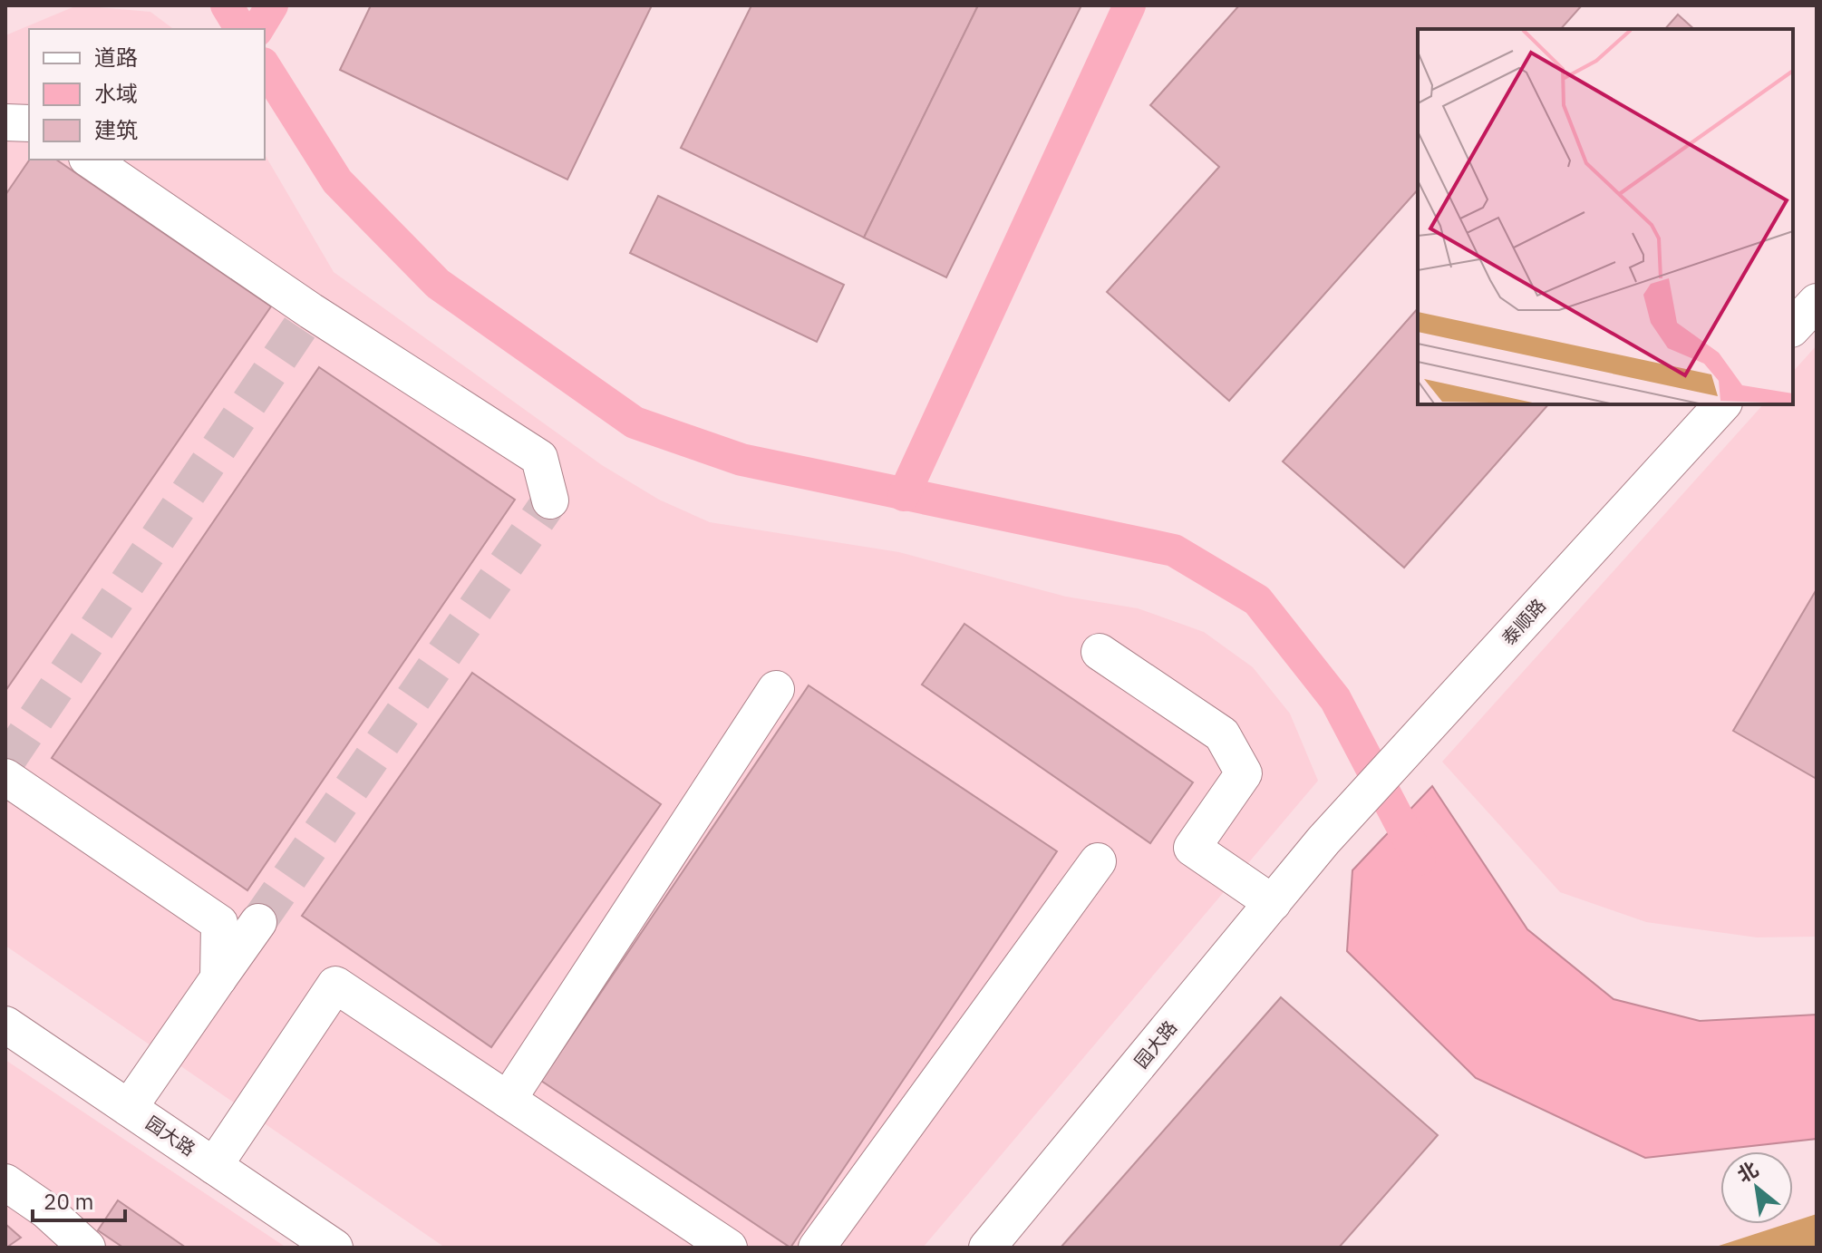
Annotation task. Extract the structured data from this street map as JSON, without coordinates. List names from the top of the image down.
{
  "streets": {
    "street": ["泰顺路", "园大路"]
  },
  "crossings": [
    ["泰顺路", "园大路"]
  ],
  "legend": ["道路", "水域", "建筑"],
  "scale_bar": "20 m",
  "north": "top left"
}
